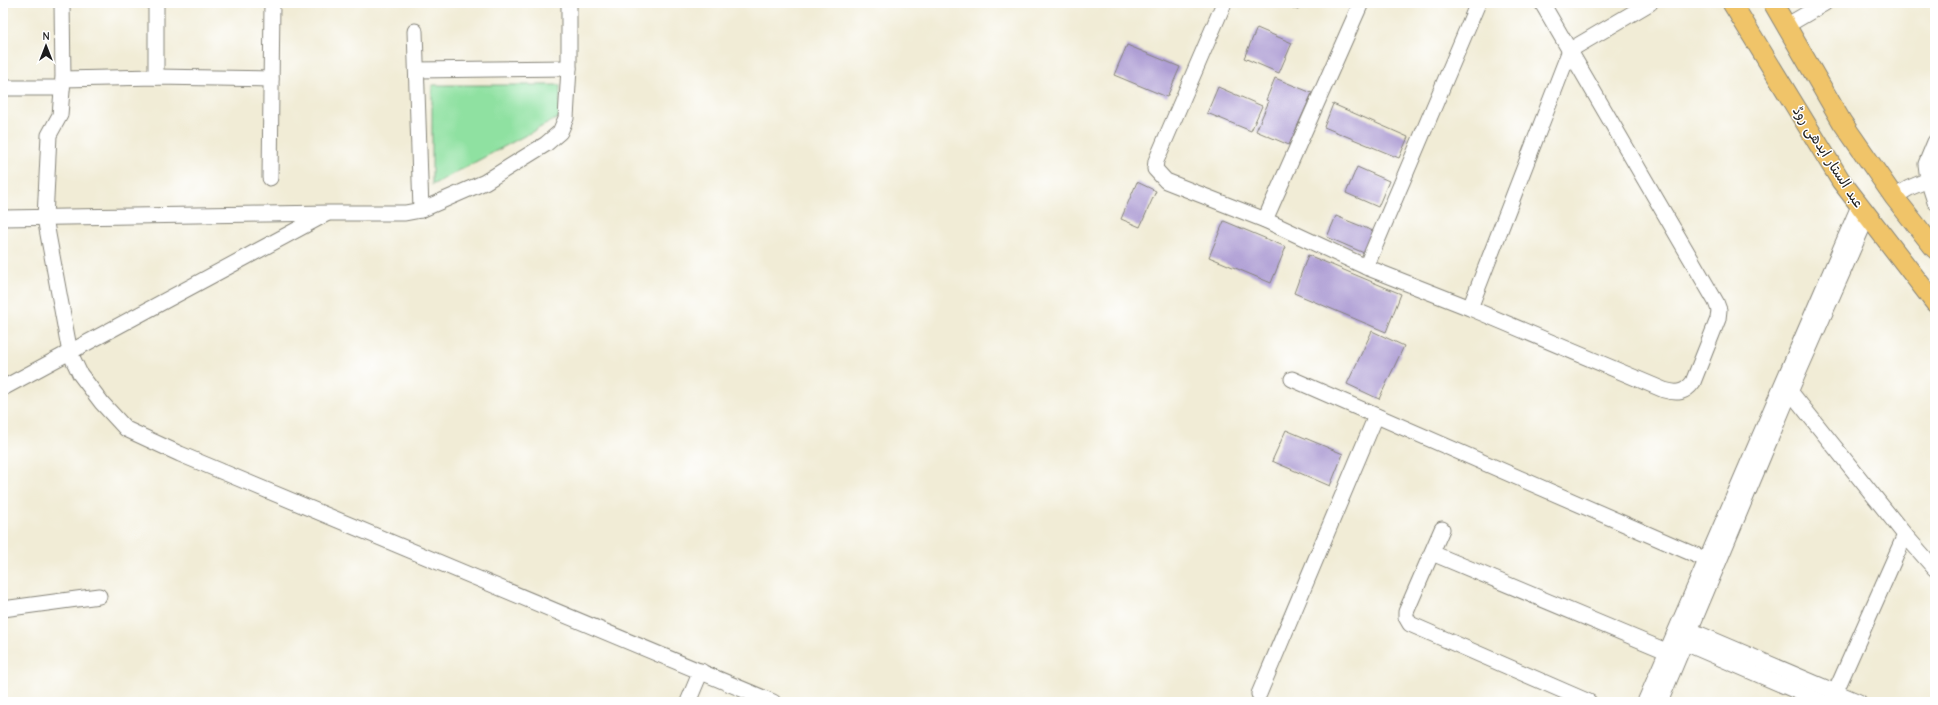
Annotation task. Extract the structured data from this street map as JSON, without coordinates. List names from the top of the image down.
{
  "streets": {
    "main road": ["عبد الستار ایدھی روڈ"]
  },
  "north": "top"
}
